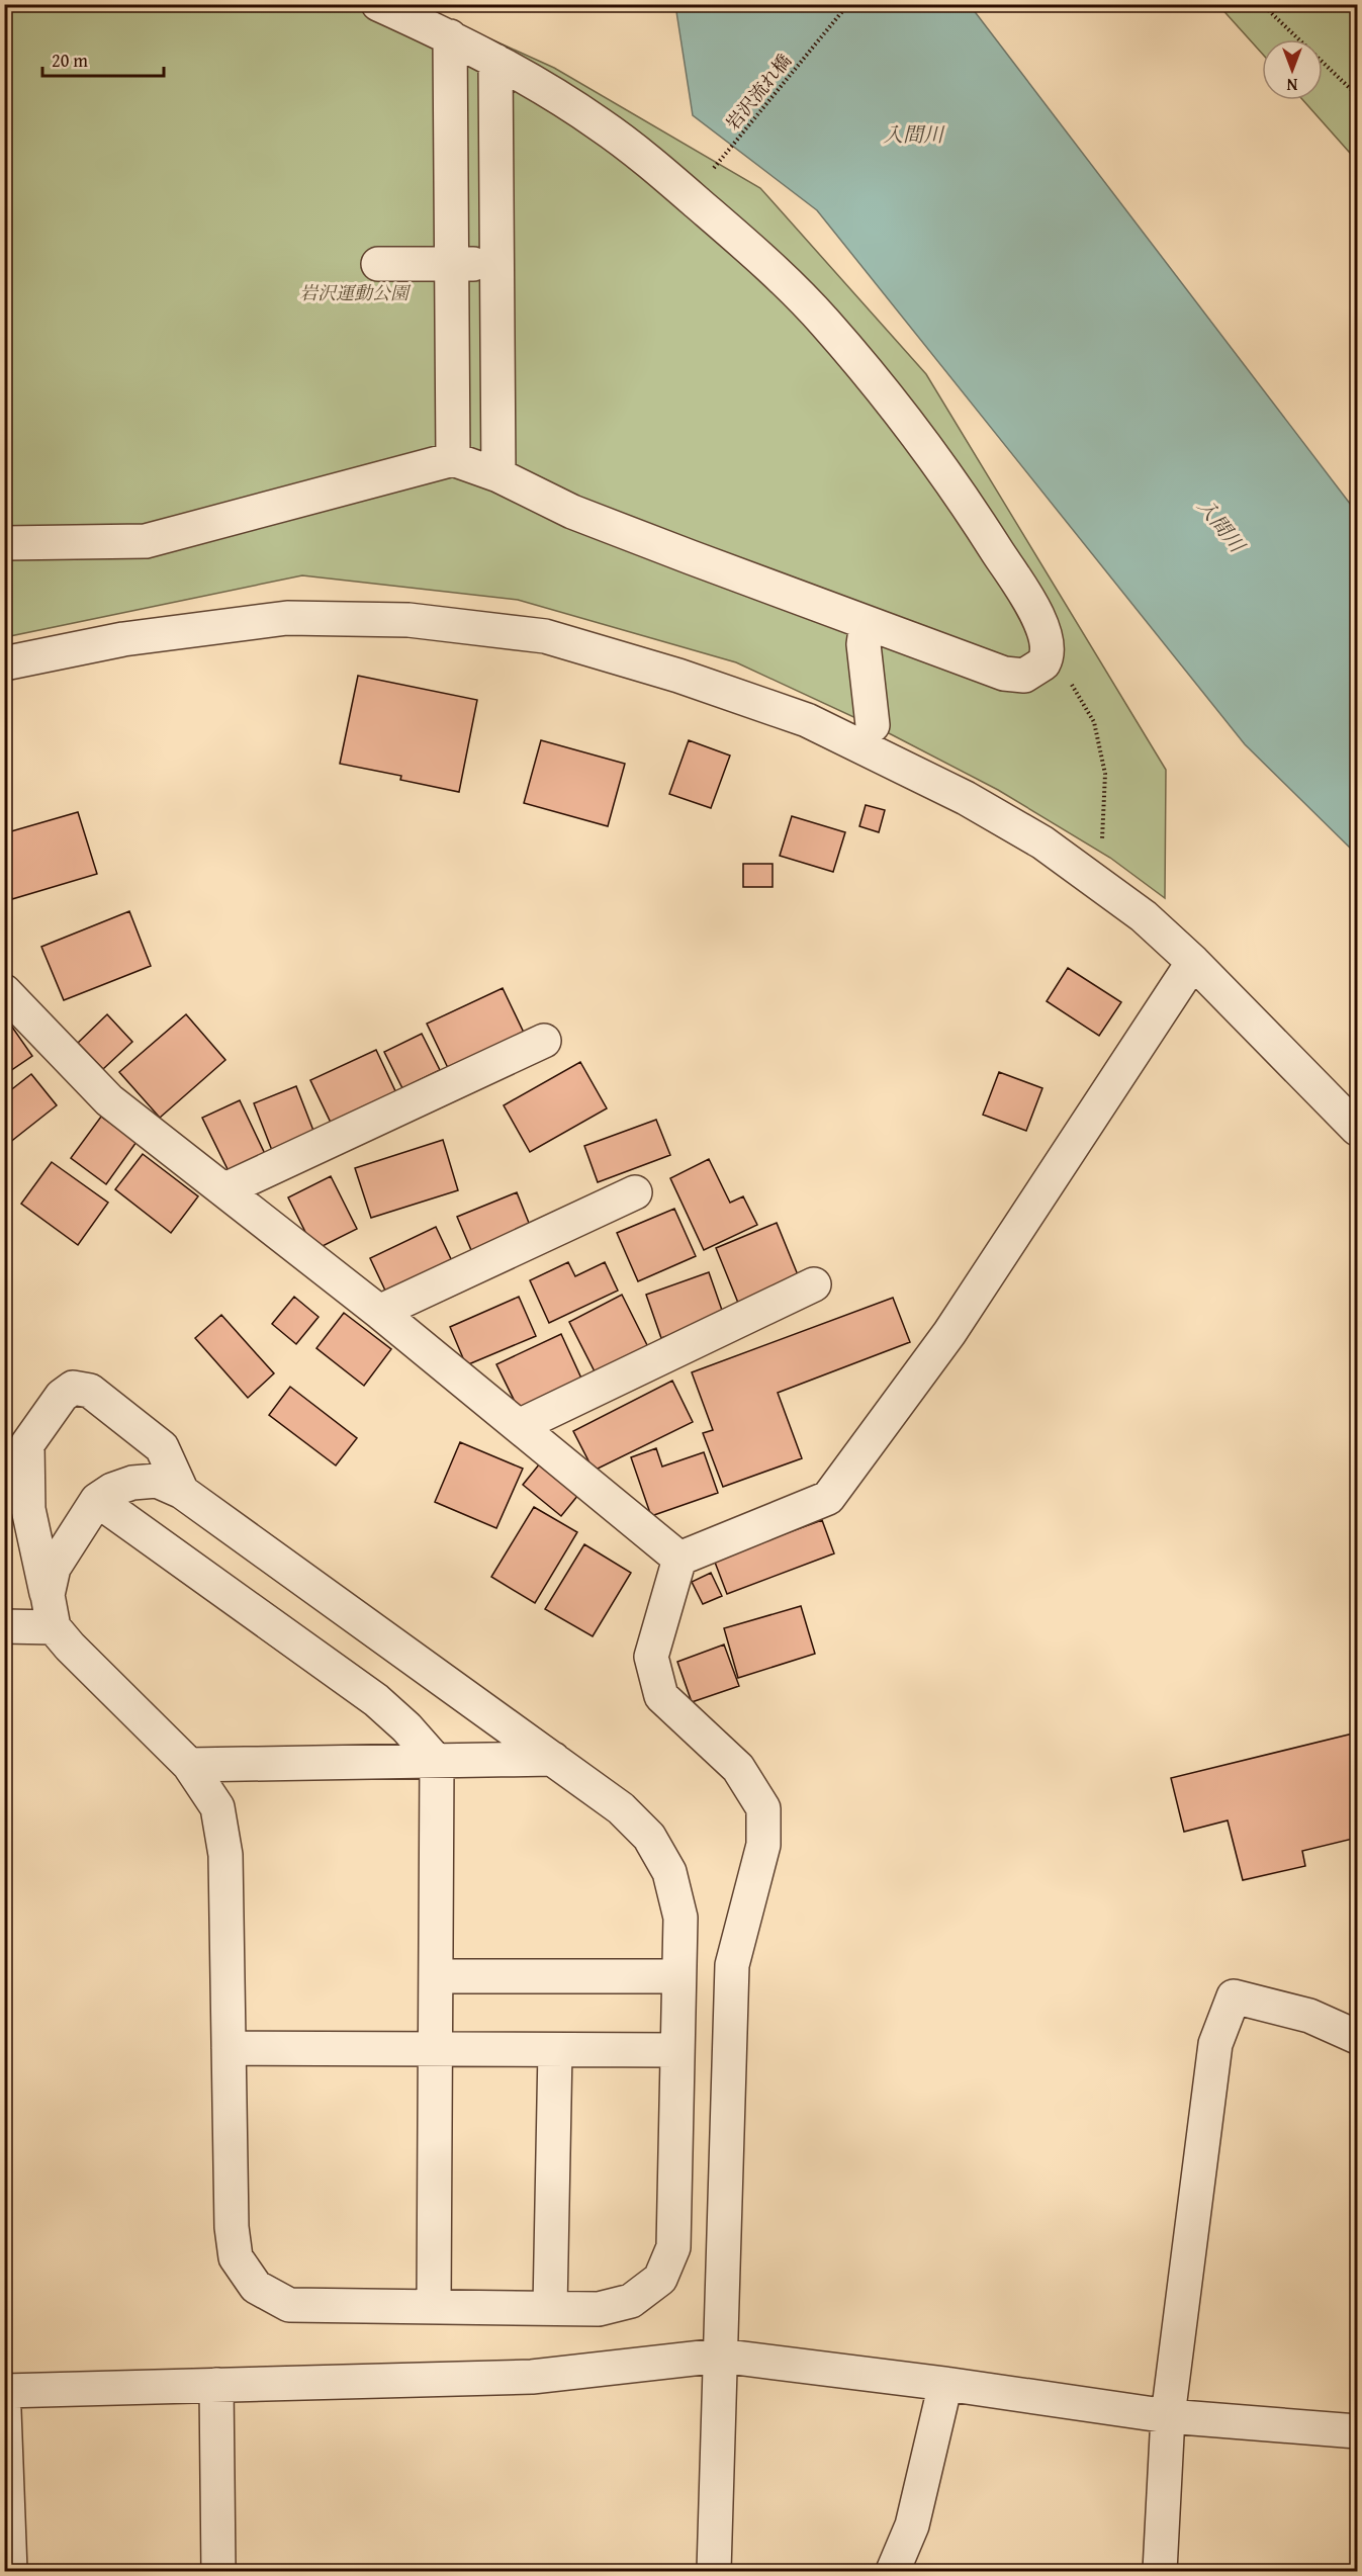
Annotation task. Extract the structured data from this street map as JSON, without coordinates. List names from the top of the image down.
{
  "streets": {
    "path": ["岩沢流れ橋"]
  },
  "water": ["入間川"],
  "parks": ["岩沢運動公園"],
  "scale_bar": "20 m",
  "north": "bottom"
}
